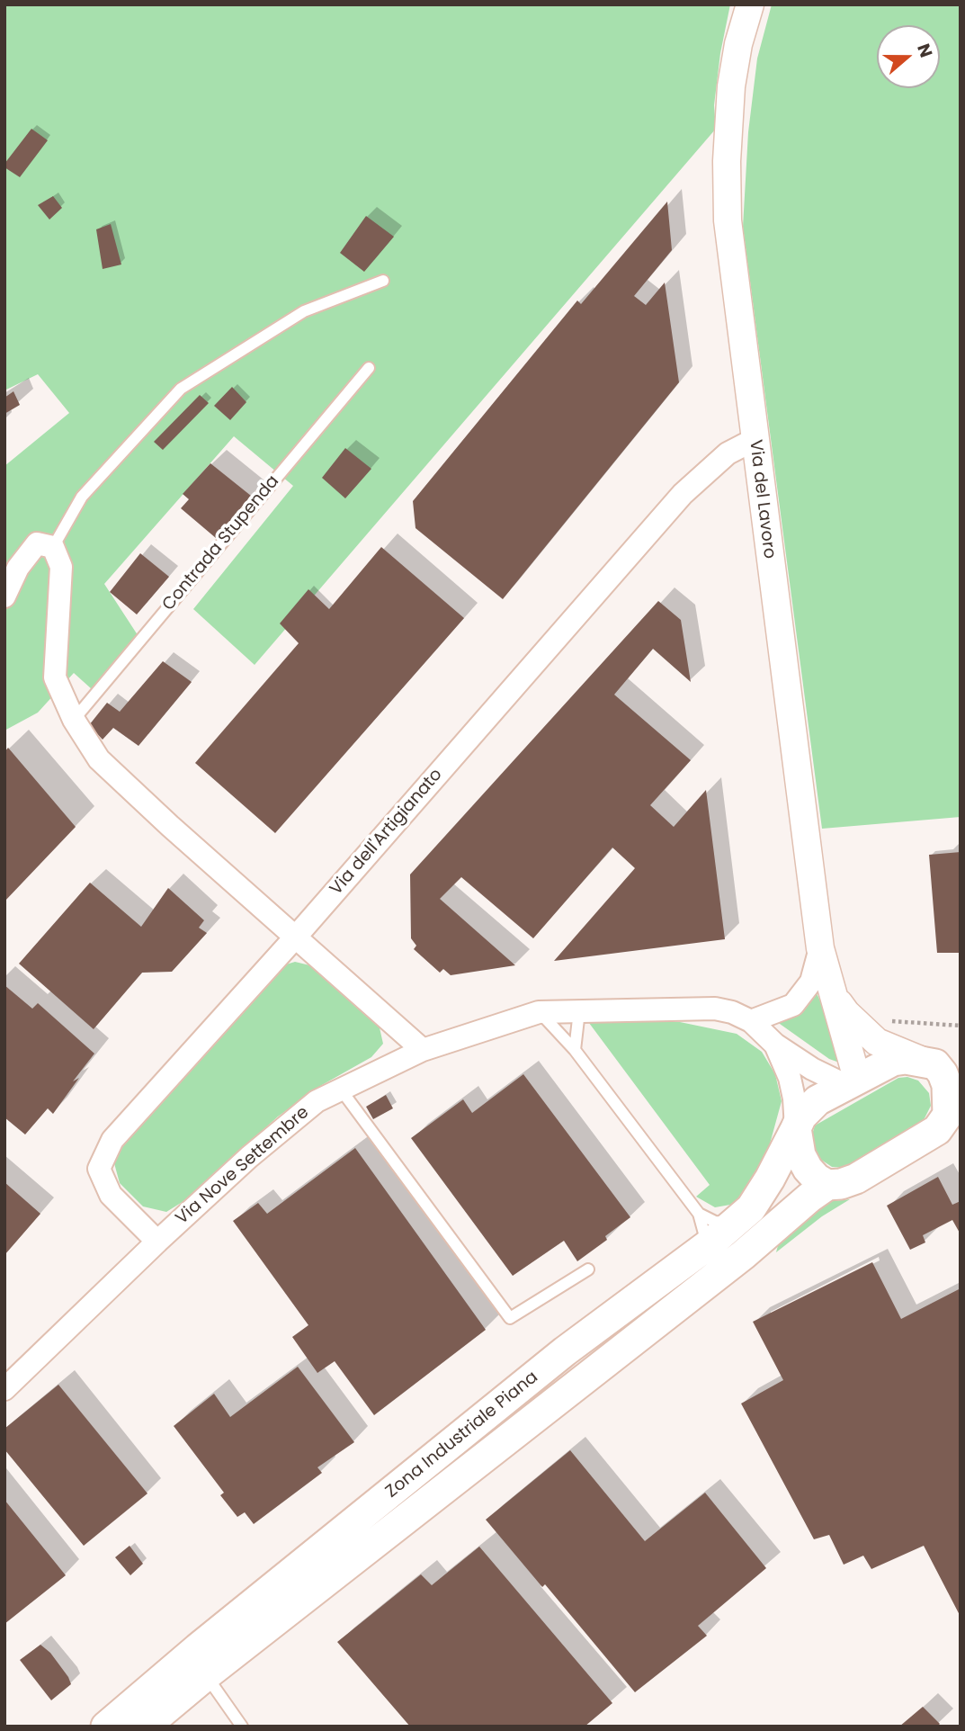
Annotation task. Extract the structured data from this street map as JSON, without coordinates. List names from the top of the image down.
{
  "streets": {
    "main road": ["Zona Industriale Piana"],
    "street": ["Via del Lavoro", "Via dell'Artigianato", "Via Nove Settembre"],
    "lane": ["Contrada Stupenda"]
  },
  "crossings": [
    ["Via del Lavoro", "Via dell'Artigianato"],
    ["Via del Lavoro", "Via Nove Settembre"],
    ["Via del Lavoro", "Zona Industriale Piana"],
    ["Via dell'Artigianato", "Via Nove Settembre"],
    ["Via Nove Settembre", "Zona Industriale Piana"]
  ],
  "north": "right"
}
